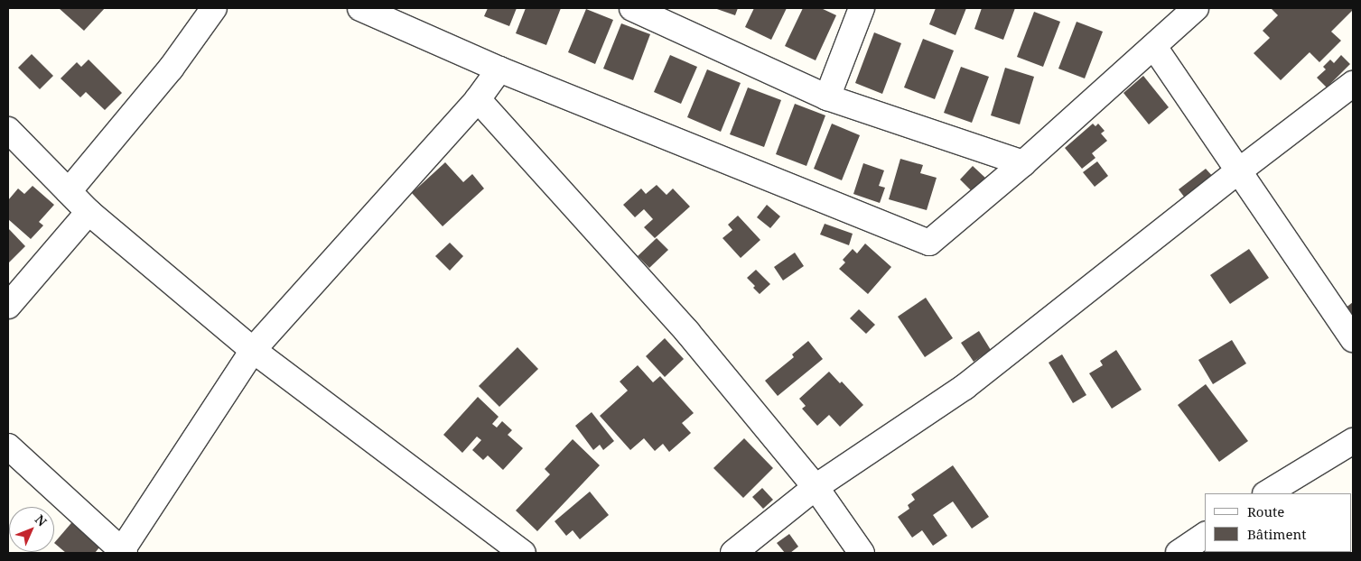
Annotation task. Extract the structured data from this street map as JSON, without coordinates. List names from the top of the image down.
{
  "legend": ["Route", "Bâtiment"],
  "north": "top right"
}
